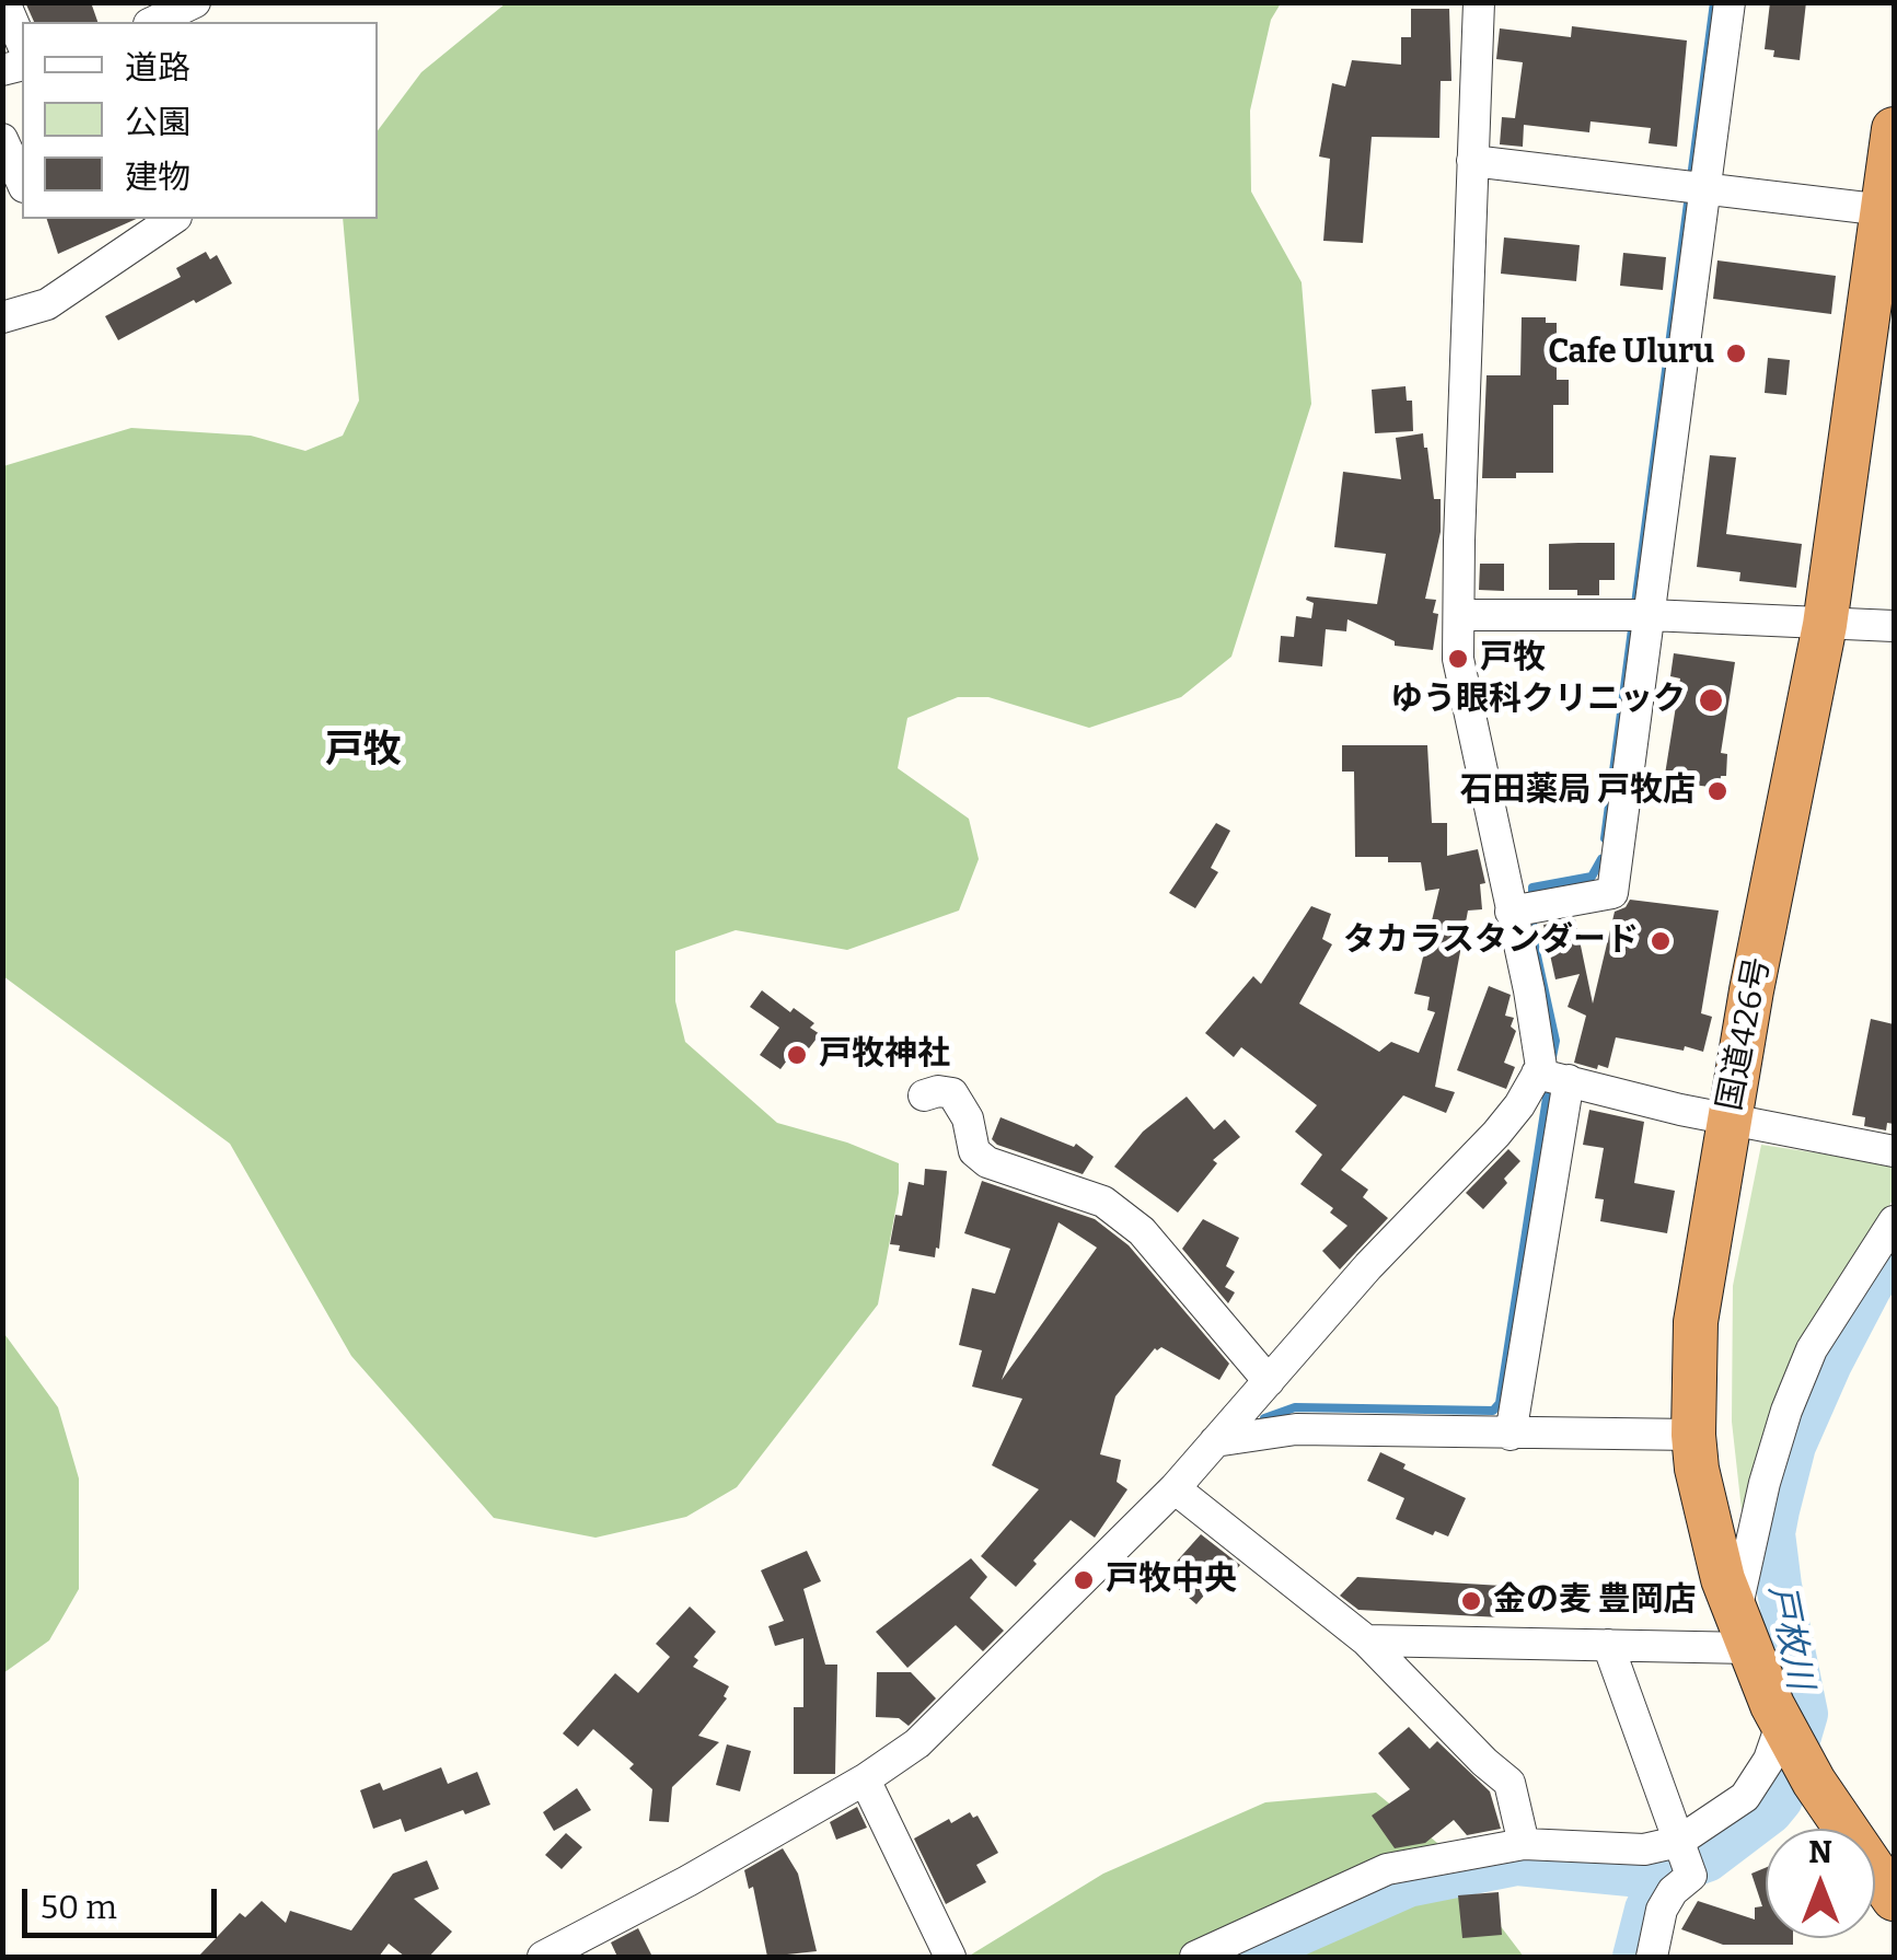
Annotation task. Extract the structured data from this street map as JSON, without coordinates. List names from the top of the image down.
{
  "streets": {
    "highway": ["国道426号"]
  },
  "districts": ["戸牧"],
  "water": ["戸枚川"],
  "places": [
    "Cafe Uluru",
    "戸牧",
    "ゆう眼科クリニック",
    "石田薬局 戸牧店",
    "タカラスタンダード",
    "戸牧神社",
    "戸牧中央",
    "金の麦 豊岡店"
  ],
  "legend": ["道路", "公園", "建物"],
  "scale_bar": "50 m",
  "north": "top"
}
